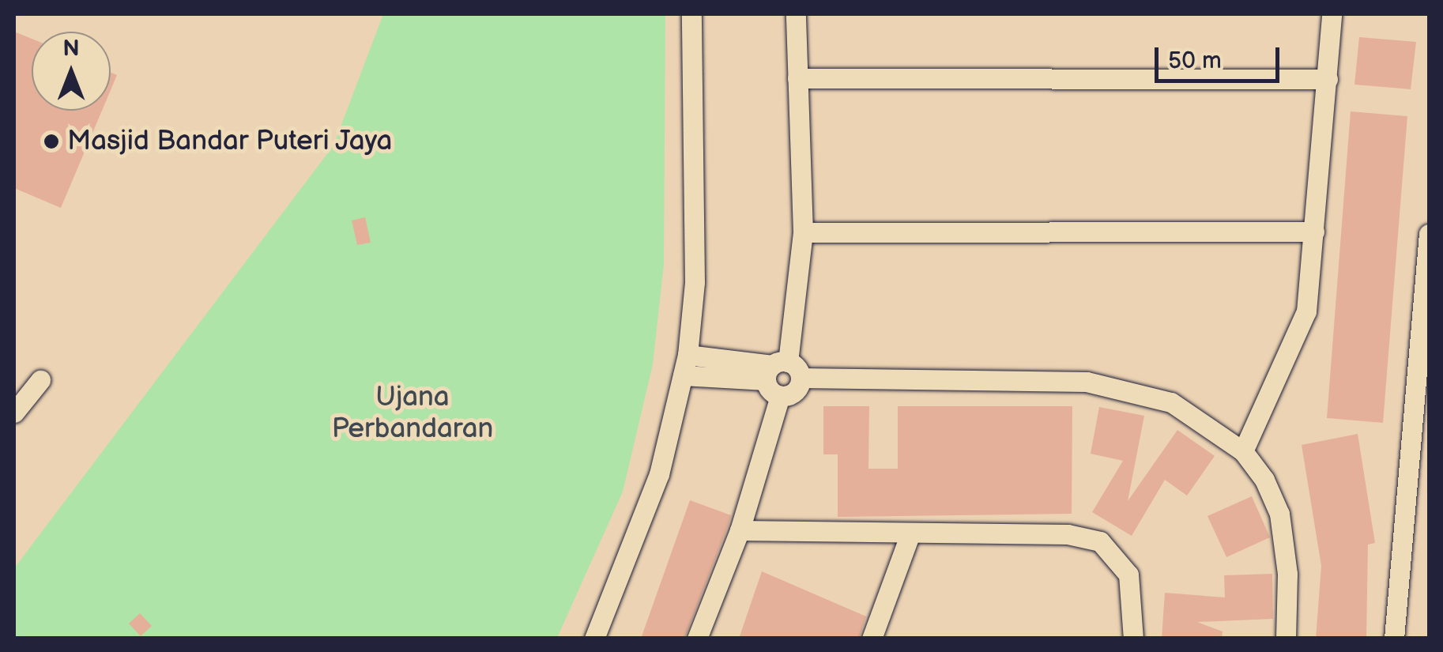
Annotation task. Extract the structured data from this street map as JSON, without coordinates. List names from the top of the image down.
{
  "parks": ["Ujana Perbandaran"],
  "places": ["Masjid Bandar Puteri Jaya"],
  "scale_bar": "50 m",
  "north": "top"
}
